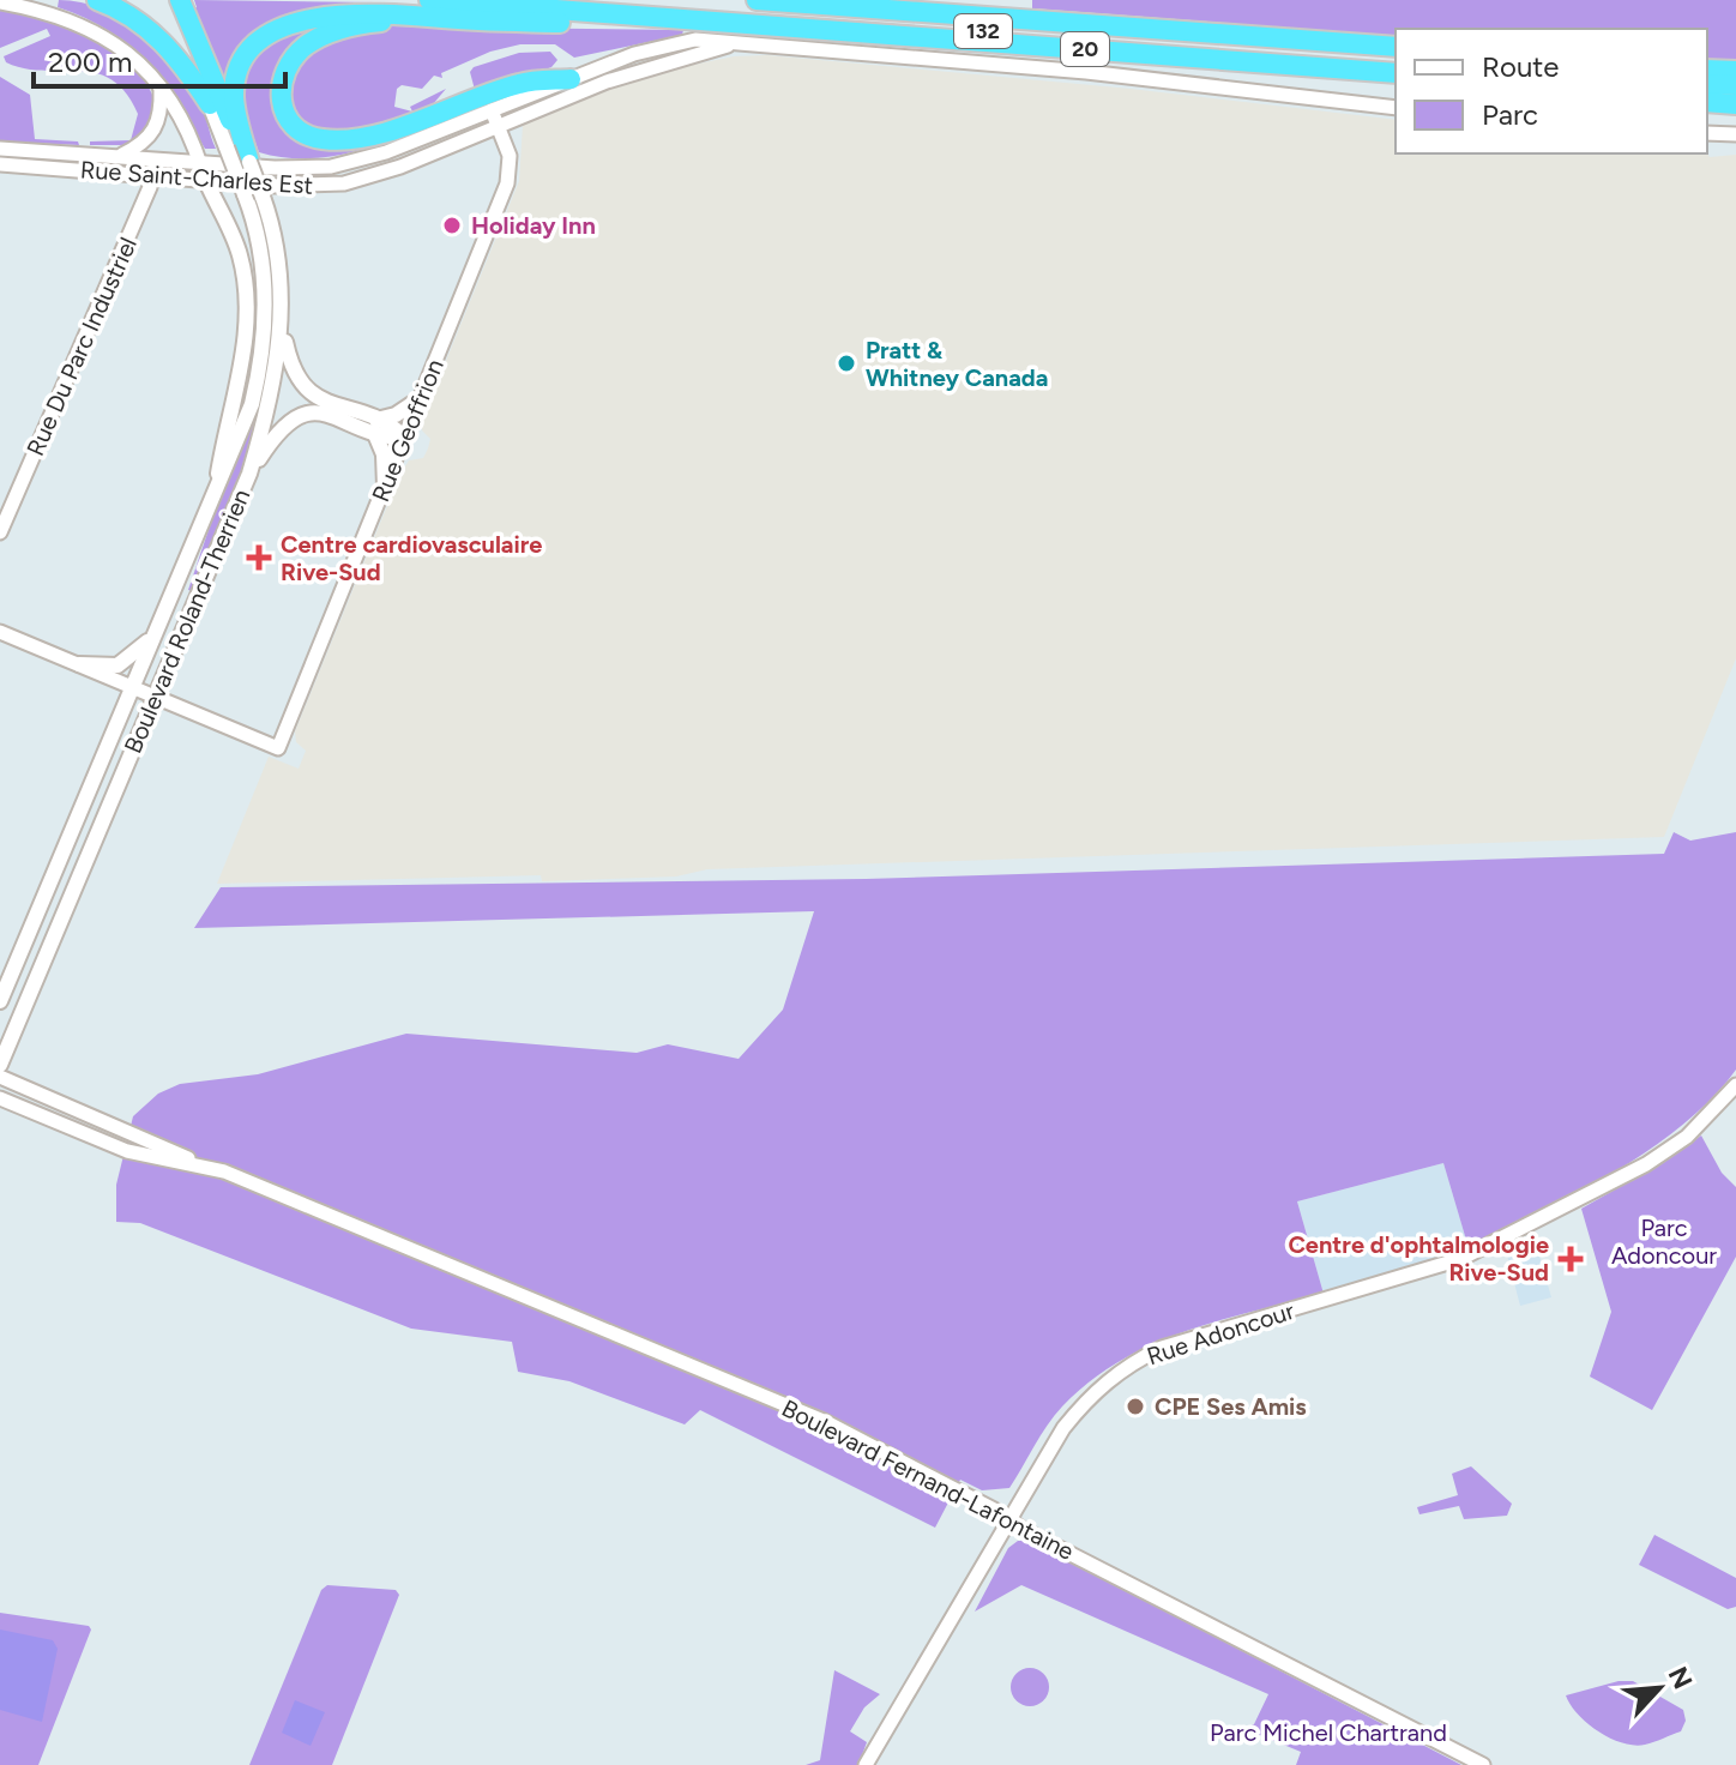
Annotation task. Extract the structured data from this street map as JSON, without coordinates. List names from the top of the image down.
{
  "streets": {
    "highway": ["132", "20"],
    "main road": ["Boulevard Roland-Therrien"],
    "street": [
      "Rue Saint-Charles Est",
      "Rue Du Parc Industriel",
      "Rue Geoffrion",
      "Rue Adoncour",
      "Boulevard Fernand-Lafontaine"
    ]
  },
  "crossings": [
    ["Rue Saint-Charles Est", "Rue Du Parc Industriel"],
    ["Rue Saint-Charles Est", "Rue Geoffrion"],
    ["Rue Geoffrion", "Boulevard Roland-Therrien"],
    ["Rue Adoncour", "Boulevard Fernand-Lafontaine"]
  ],
  "parks": ["Parc Adoncour", "Parc Michel Chartrand"],
  "places": {
    "other": ["Holiday Inn", "Pratt & Whitney Canada", "CPE Ses Amis"],
    "health": ["Centre cardiovasculaire Rive-Sud", "Centre d'ophtalmologie Rive-Sud"]
  },
  "legend": ["Route", "Parc"],
  "scale_bar": "200 m",
  "north": "top right"
}
